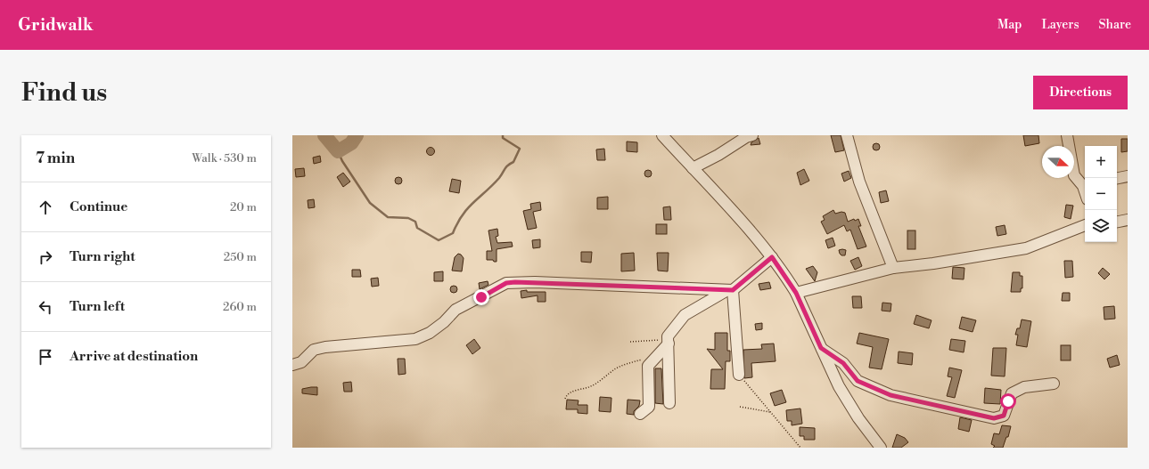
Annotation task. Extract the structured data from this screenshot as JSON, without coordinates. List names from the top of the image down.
{
  "north": "right",
  "page": {
    "header": "Gridwalk",
    "nav": ["Map", "Layers", "Share"],
    "buttons": "Directions",
    "title": "Find us",
    "heading": ["7 min", "Walk · 530 m"],
    "map_buttons": ["+", "−"],
    "list": [
      ["Continue", "20 m"],
      ["Turn right", "250 m"],
      ["Turn left", "260 m"],
      "Arrive at destination"
    ]
  }
}
